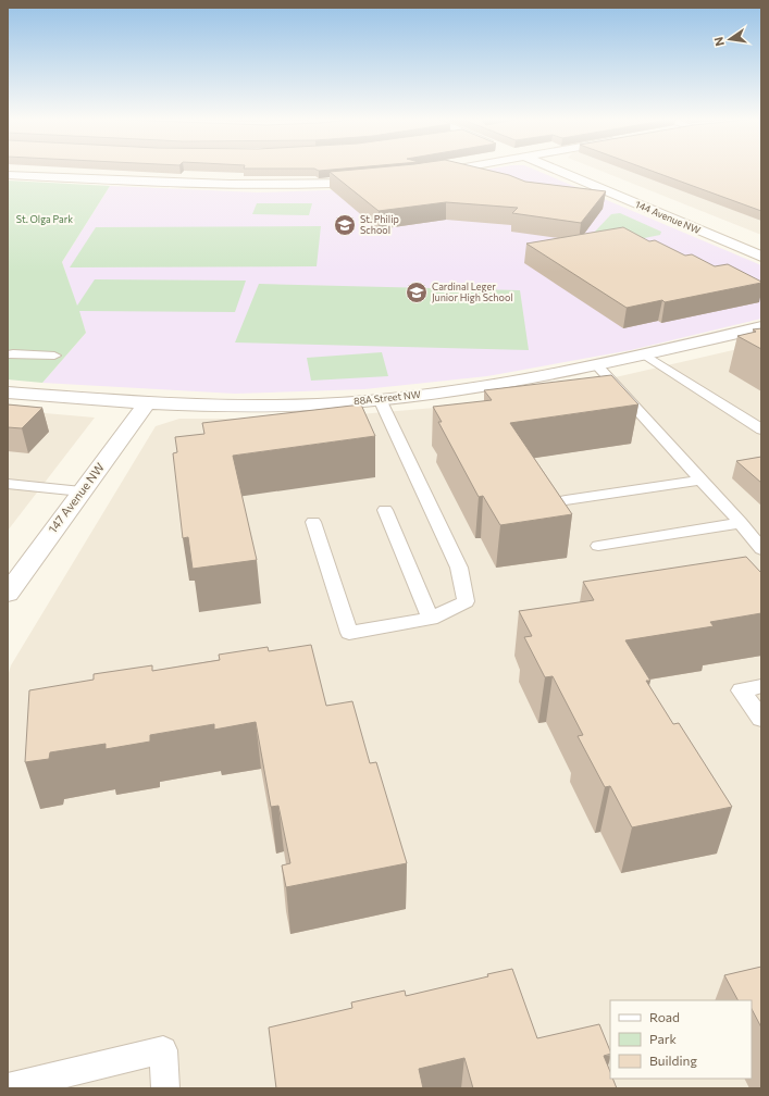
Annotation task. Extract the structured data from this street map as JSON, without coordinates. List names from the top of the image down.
{
  "streets": {
    "street": ["144 Avenue NW", "88A Street NW", "147 Avenue NW"]
  },
  "crossings": [
    ["88A Street NW", "147 Avenue NW"]
  ],
  "parks": ["St. Olga Park"],
  "places": {
    "school or university": ["St. Philip School", "Cardinal Leger Junior High School"]
  },
  "legend": ["Road", "Park", "Building"],
  "north": "left"
}
